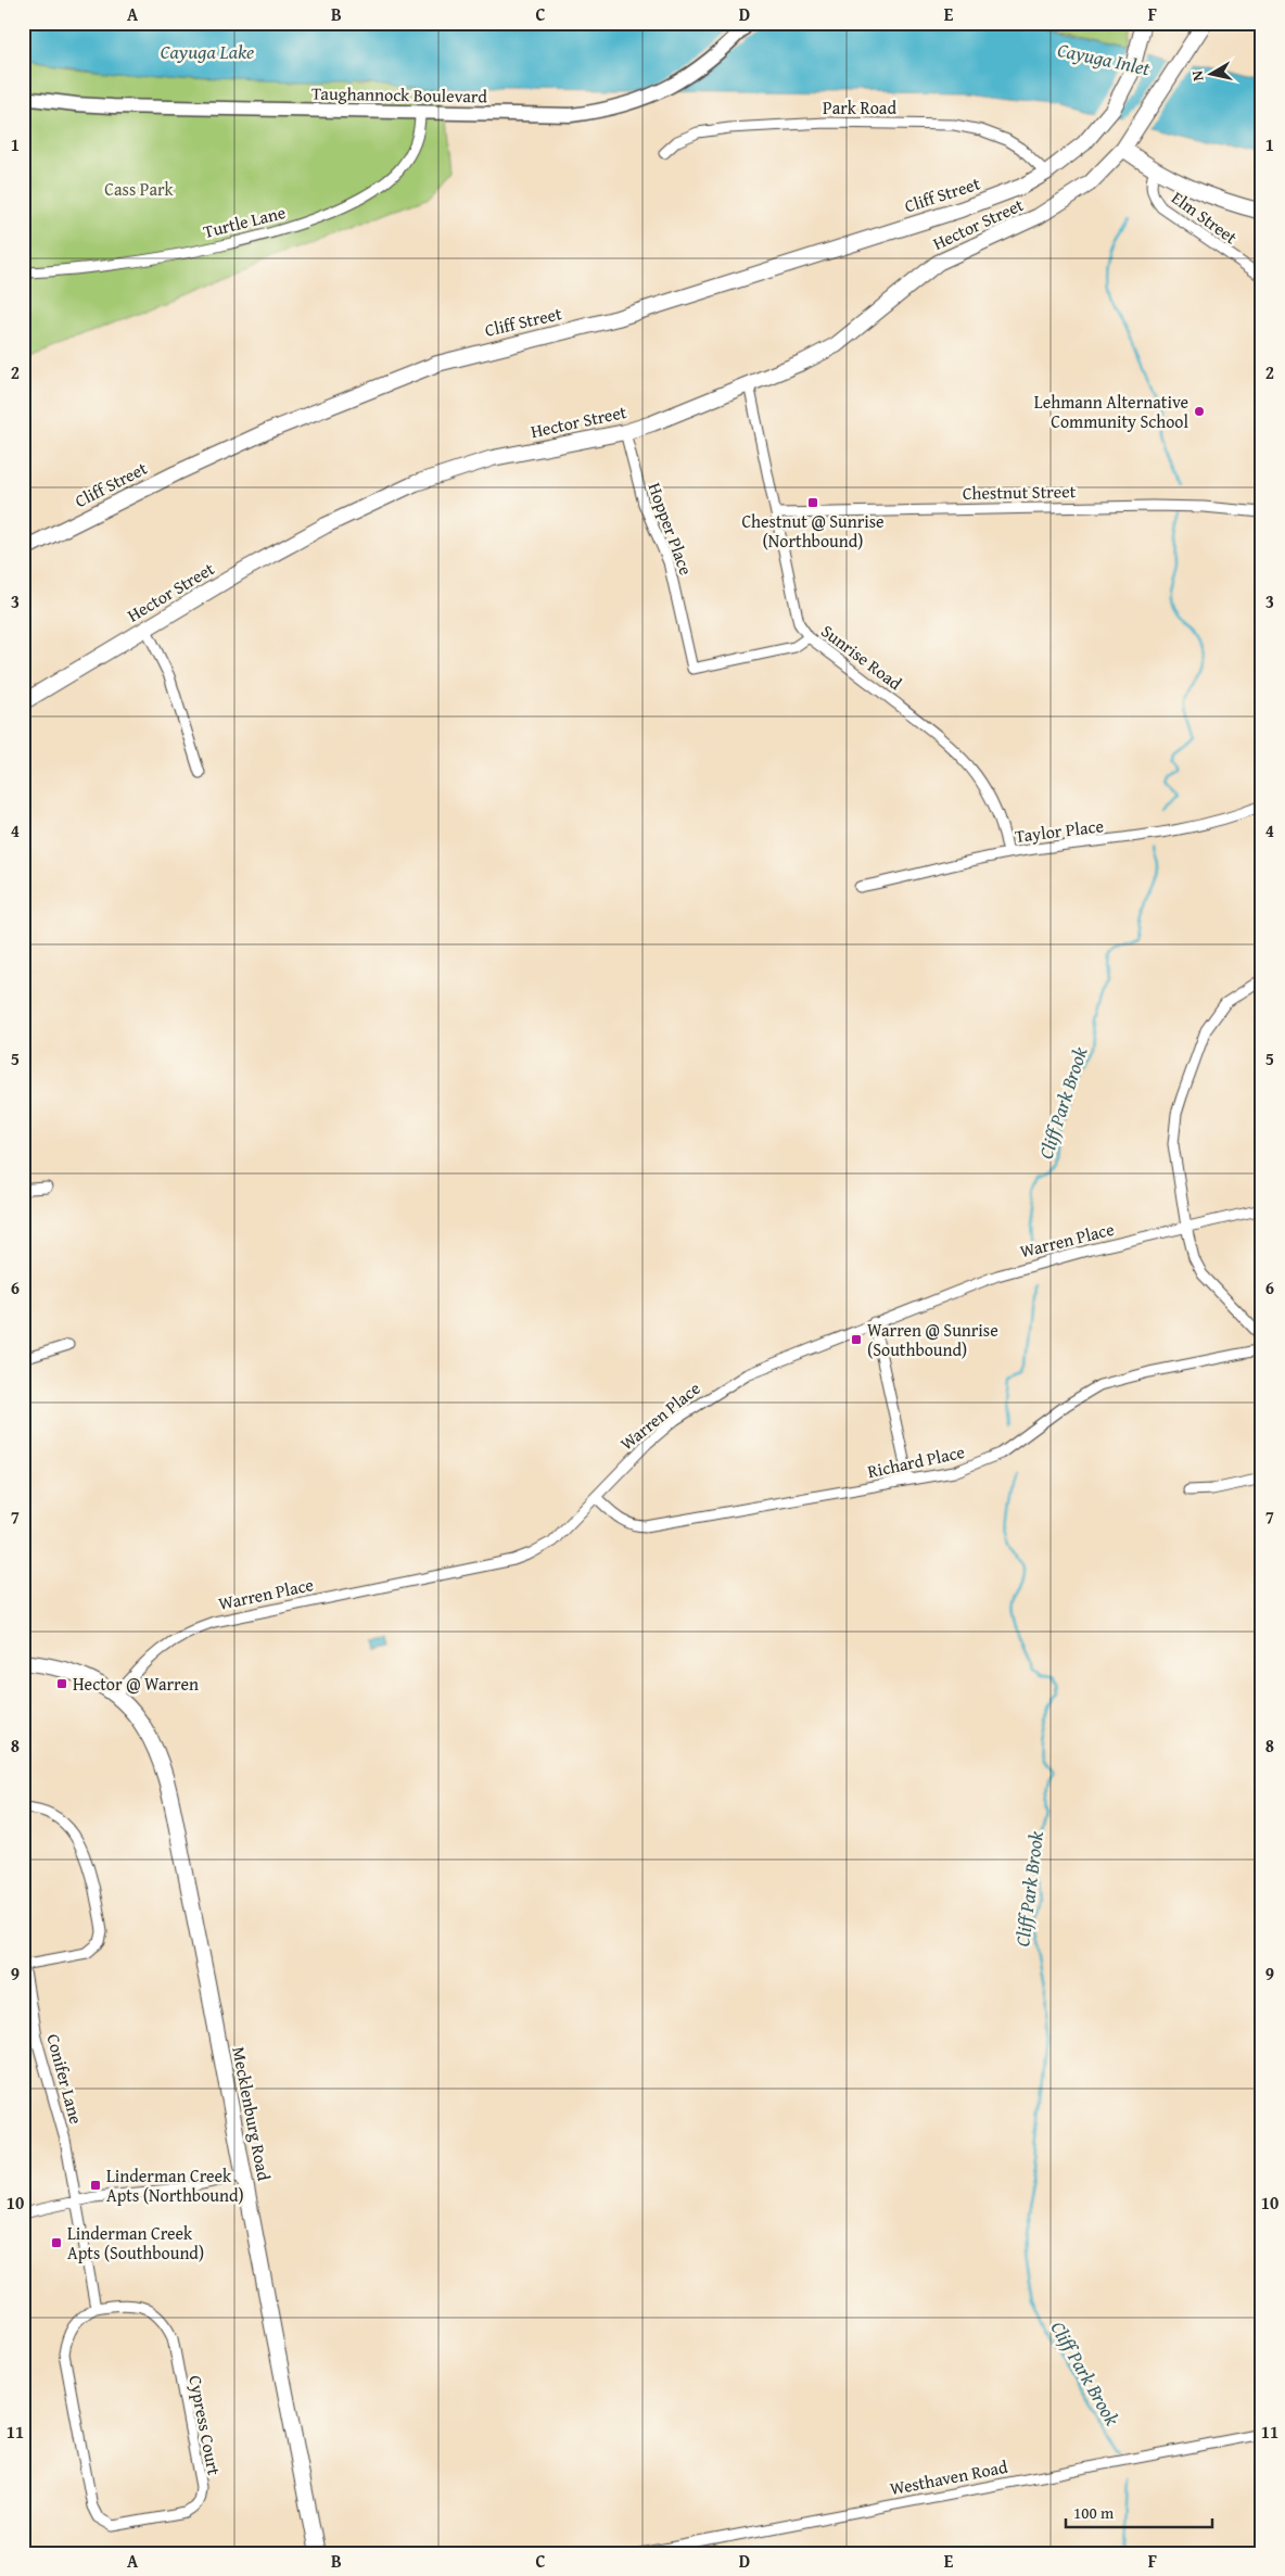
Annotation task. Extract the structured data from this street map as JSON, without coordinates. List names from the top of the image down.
{
  "streets": {
    "main road": [
      "Taughannock Boulevard",
      "Cliff Street",
      "Hector Street",
      "Mecklenburg Road"
    ],
    "street": [
      "Park Road",
      "Elm Street",
      "Turtle Lane",
      "Chestnut Street",
      "Hopper Place",
      "Sunrise Road",
      "Taylor Place",
      "Warren Place",
      "Richard Place",
      "Conifer Lane",
      "Cypress Court",
      "Westhaven Road"
    ]
  },
  "crossings": [
    ["Taughannock Boulevard", "Turtle Lane"],
    ["Park Road", "Cliff Street"],
    ["Hector Street", "Hopper Place"],
    ["Hector Street", "Sunrise Road"],
    ["Chestnut Street", "Sunrise Road"],
    ["Hopper Place", "Sunrise Road"],
    ["Sunrise Road", "Taylor Place"],
    ["Warren Place", "Richard Place"],
    ["Warren Place", "Mecklenburg Road"]
  ],
  "water": ["Cayuga Lake", "Cayuga Inlet", "Cliff Park Brook"],
  "parks": ["Cass Park"],
  "places": {
    "other": ["Lehmann Alternative Community School"],
    "transit": [
      "Chestnut @ Sunrise (Northbound)",
      "Warren @ Sunrise (Southbound)",
      "Hector @ Warren",
      "Linderman Creek Apts (Northbound)",
      "Linderman Creek Apts (Southbound)"
    ]
  },
  "scale_bar": "100 m",
  "north": "left",
  "grid": {
    "columns": [
      "A",
      "B",
      "C",
      "D",
      "E",
      "F"
    ],
    "rows": [
      "1",
      "2",
      "3",
      "4",
      "5",
      "6",
      "7",
      "8",
      "9",
      "10",
      "11"
    ]
  }
}
